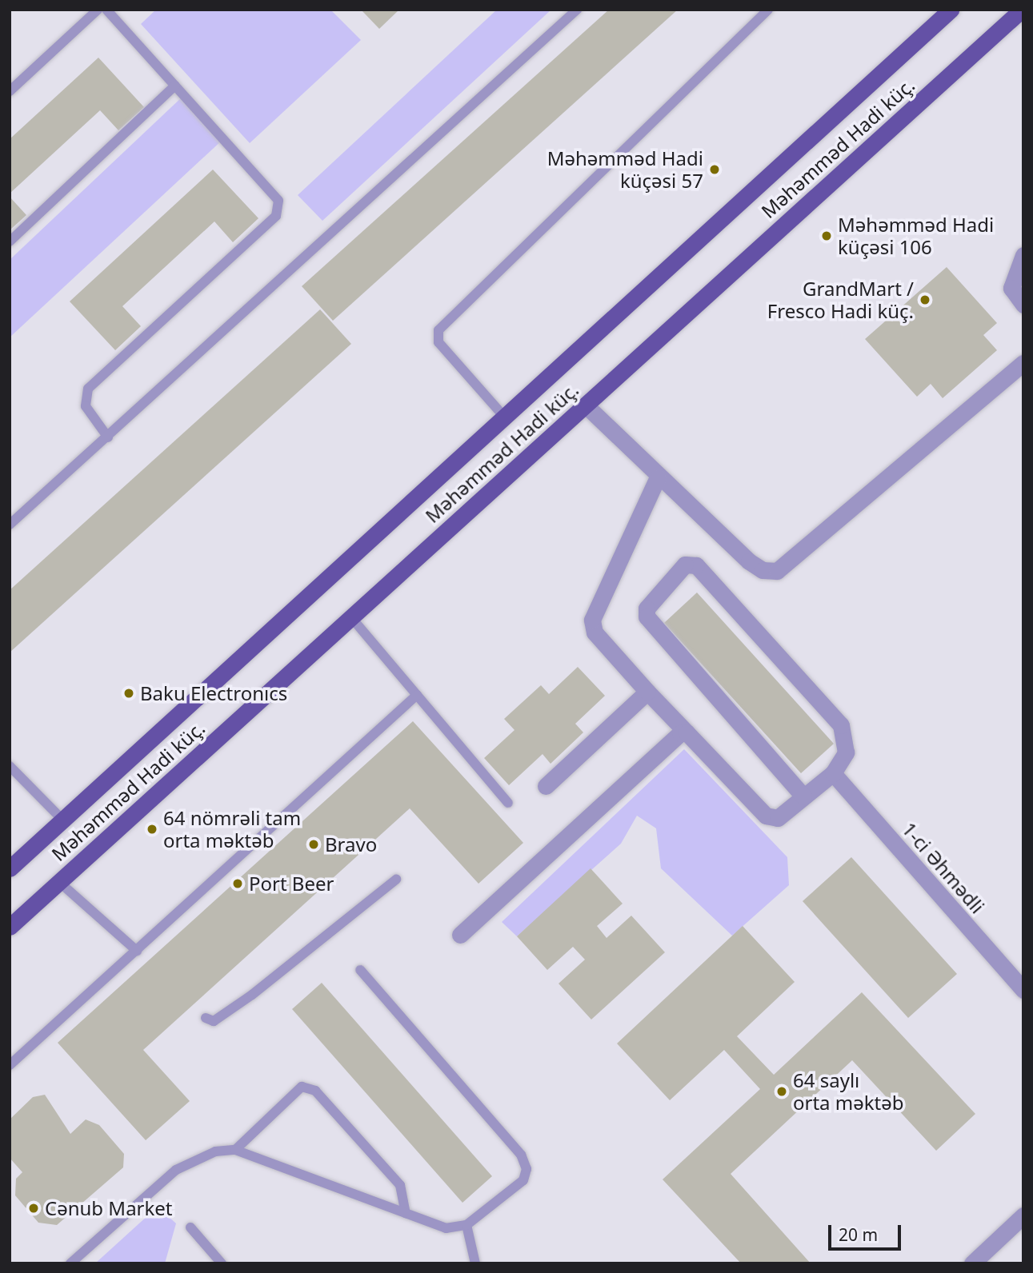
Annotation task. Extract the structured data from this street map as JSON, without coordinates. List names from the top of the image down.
{
  "streets": {
    "main road": ["Məhəmməd Hadi küç."],
    "street": ["1-ci Əhmədli"]
  },
  "places": [
    "Məhəmməd Hadi küçəsi 57",
    "Məhəmməd Hadi küçəsi 106",
    "GrandMart / Fresco Hadi küç.",
    "Baku Electronıcs",
    "64 nömrəli tam orta məktəb",
    "Bravo",
    "Port Beer",
    "64 saylı orta məktəb",
    "Cənub Market"
  ],
  "scale_bar": "20 m"
}
